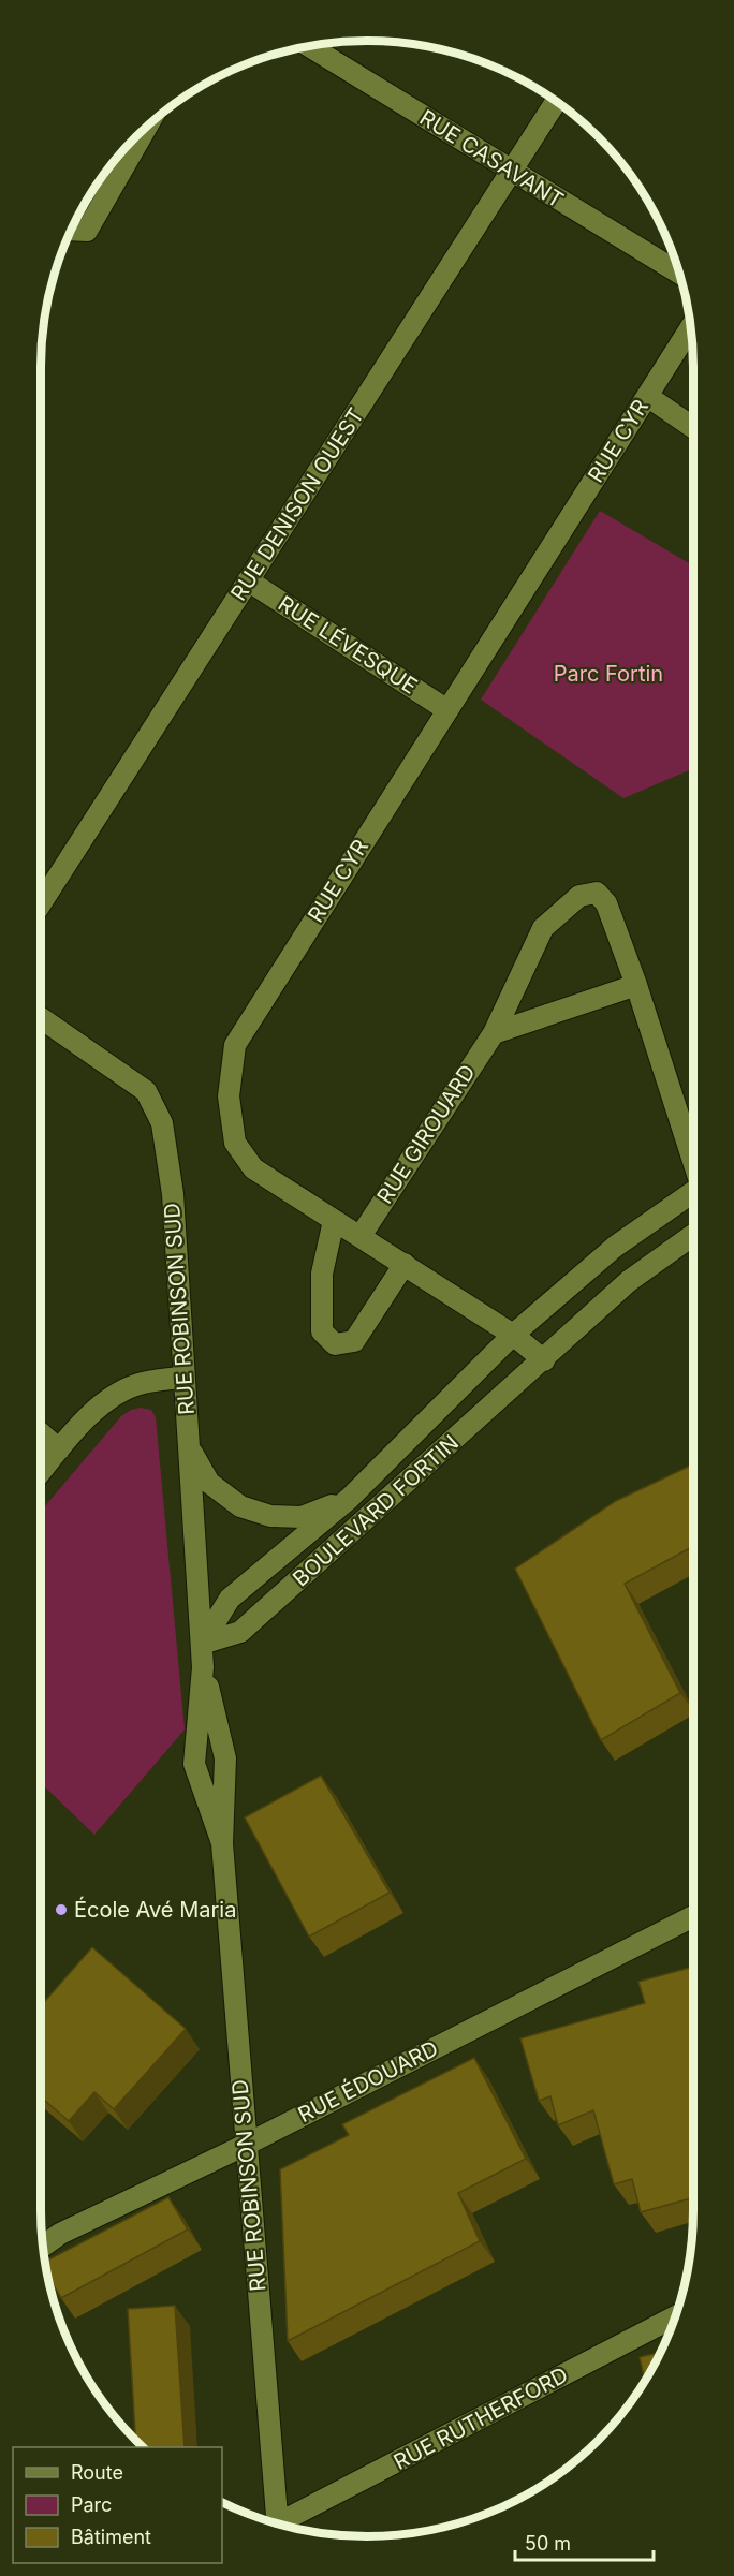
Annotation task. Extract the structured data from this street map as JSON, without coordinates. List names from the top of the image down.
{
  "streets": {
    "street": [
      "RUE CASAVANT",
      "RUE CYR",
      "RUE DENISON OUEST",
      "RUE LÉVESQUE",
      "RUE GIROUARD",
      "RUE ROBINSON SUD",
      "BOULEVARD FORTIN",
      "RUE ÉDOUARD",
      "RUE RUTHERFORD"
    ]
  },
  "crossings": [
    ["RUE CASAVANT", "RUE DENISON OUEST"],
    ["RUE CYR", "RUE LÉVESQUE"],
    ["RUE CYR", "RUE GIROUARD"],
    ["RUE CYR", "BOULEVARD FORTIN"],
    ["RUE DENISON OUEST", "RUE LÉVESQUE"],
    ["RUE ROBINSON SUD", "BOULEVARD FORTIN"],
    ["RUE ROBINSON SUD", "RUE ÉDOUARD"]
  ],
  "parks": ["Parc Fortin"],
  "places": ["École Avé Maria"],
  "legend": ["Route", "Parc", "Bâtiment"],
  "scale_bar": "50 m"
}
